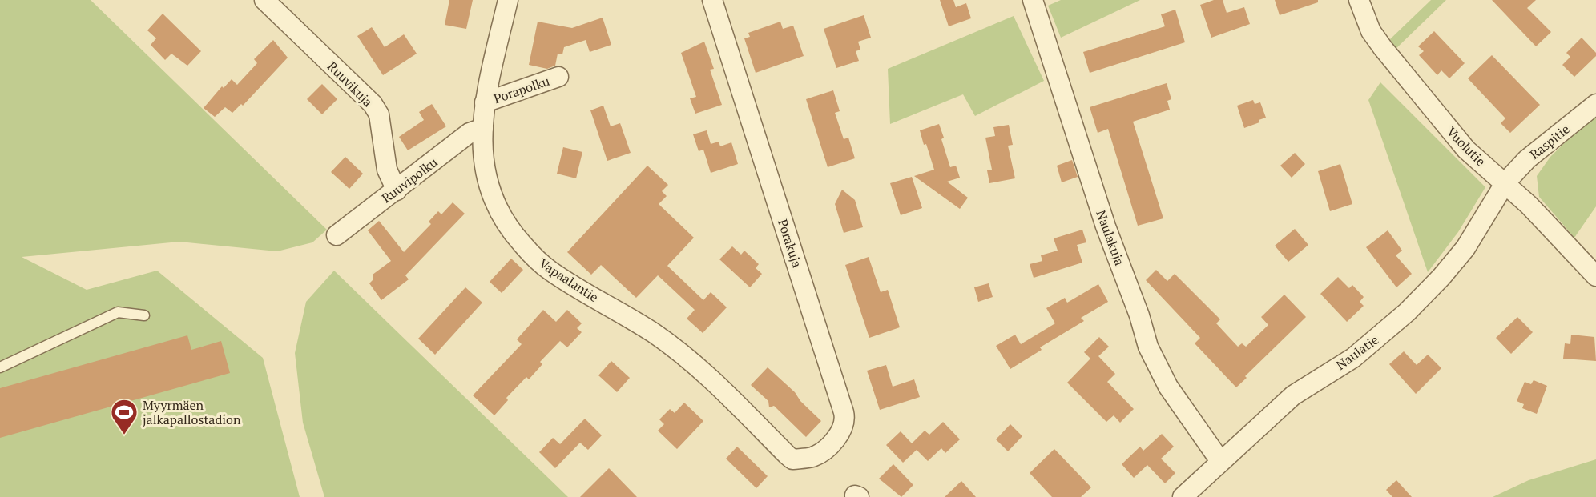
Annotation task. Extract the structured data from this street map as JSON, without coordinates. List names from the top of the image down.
{
  "streets": {
    "street": [
      "Ruuvikuja",
      "Porapolku",
      "Raspitie",
      "Vuolutie",
      "Ruuvipolku",
      "Naulakuja",
      "Porakuja",
      "Vapaalantie",
      "Naulatie"
    ]
  },
  "crossings": [
    ["Ruuvikuja", "Ruuvipolku"],
    ["Porapolku", "Vapaalantie"],
    ["Raspitie", "Vuolutie"],
    ["Raspitie", "Naulatie"],
    ["Vuolutie", "Naulatie"],
    ["Ruuvipolku", "Vapaalantie"],
    ["Naulakuja", "Naulatie"],
    ["Porakuja", "Vapaalantie"]
  ],
  "places": {
    "sports": ["Myyrmäen jalkapallostadion"]
  }
}
